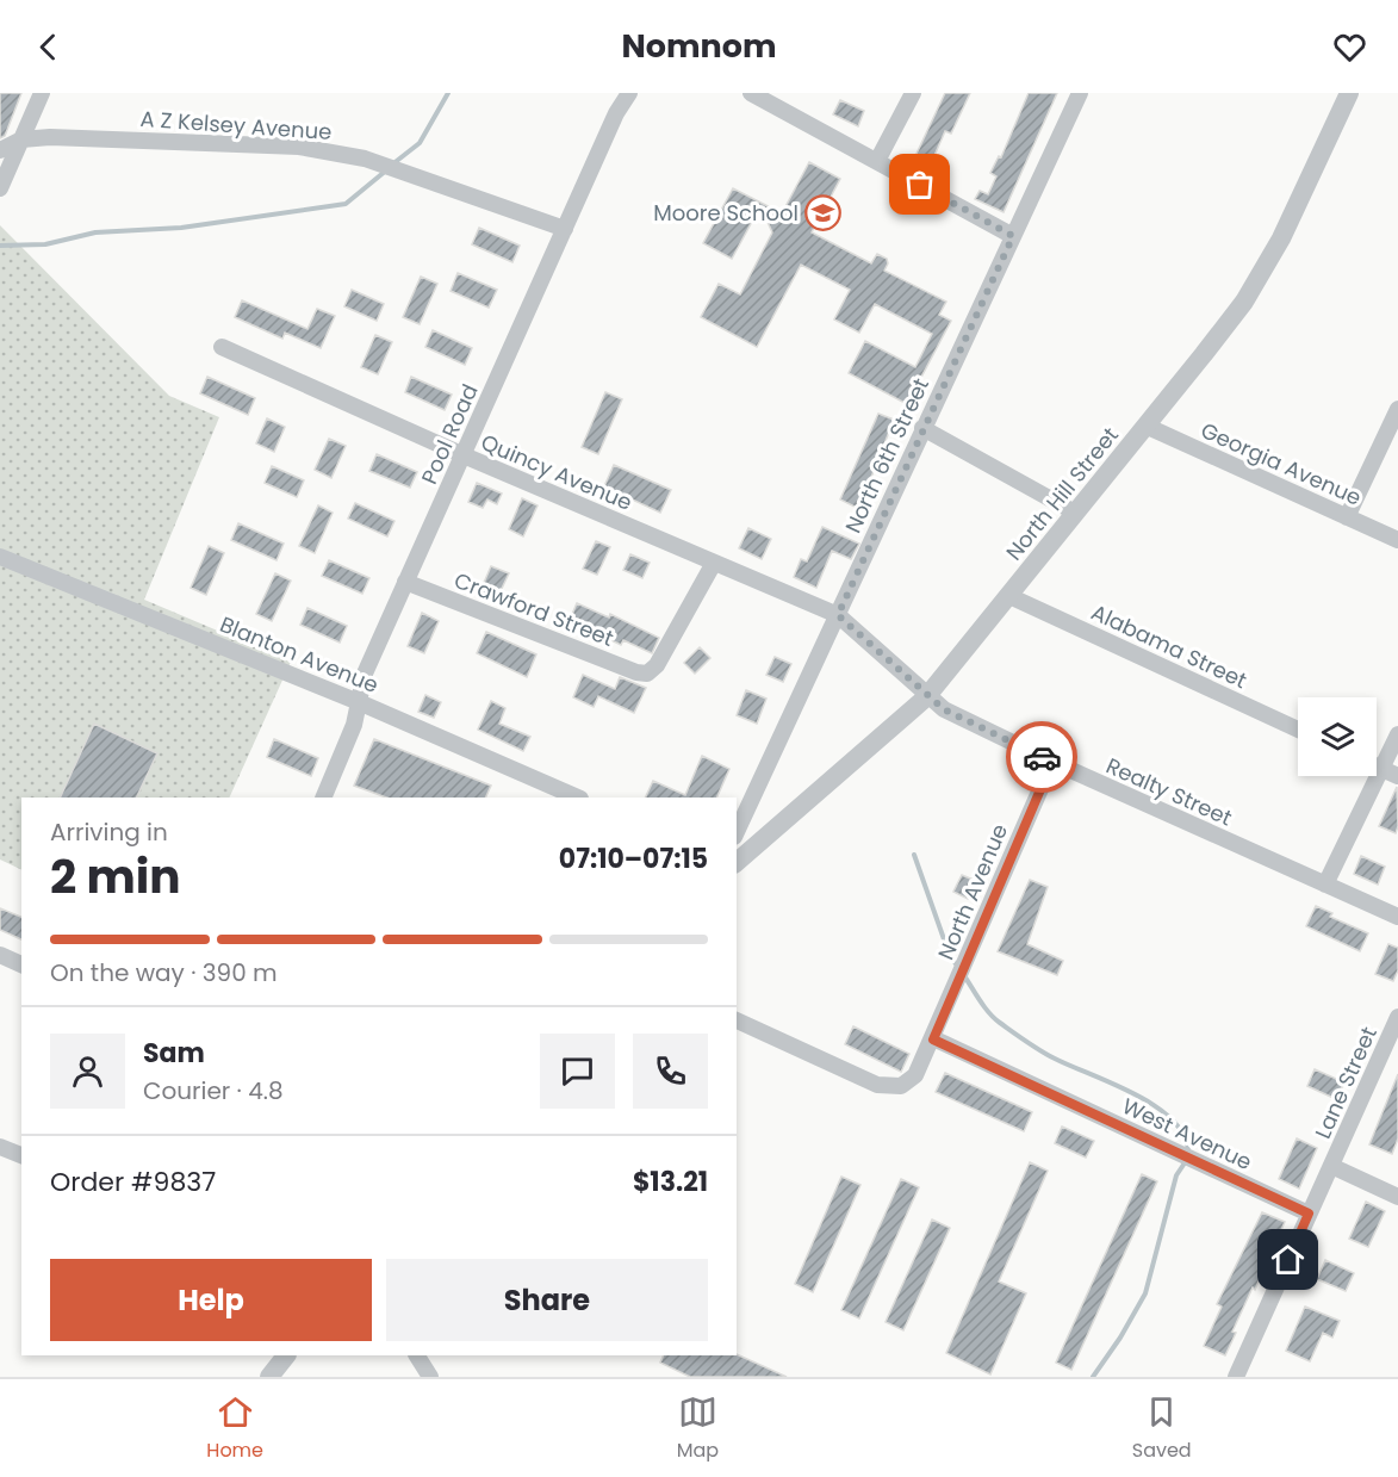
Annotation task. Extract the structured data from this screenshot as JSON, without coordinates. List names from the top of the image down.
{
  "streets": {
    "street": [
      "A Z Kelsey Avenue",
      "Pool Road",
      "North 6th Street",
      "Georgia Avenue",
      "Quincy Avenue",
      "North Hill Street",
      "Crawford Street",
      "Alabama Street",
      "Blanton Avenue",
      "Realty Street",
      "North Avenue",
      "Lane Street",
      "West Avenue"
    ]
  },
  "crossings": [
    ["A Z Kelsey Avenue", "Pool Road"],
    ["Pool Road", "Quincy Avenue"],
    ["Pool Road", "Crawford Street"],
    ["Pool Road", "Blanton Avenue"],
    ["North 6th Street", "Quincy Avenue"],
    ["North 6th Street", "Realty Street"],
    ["Georgia Avenue", "North Hill Street"],
    ["Quincy Avenue", "Crawford Street"],
    ["Quincy Avenue", "Realty Street"],
    ["North Hill Street", "Alabama Street"],
    ["North Hill Street", "Realty Street"],
    ["Realty Street", "North Avenue"],
    ["North Avenue", "West Avenue"]
  ],
  "places": {
    "school or university": ["Moore School"]
  },
  "page": {
    "header": "Nomnom",
    "heading": ["2 min", "Arriving in", "07:10–07:15"],
    "panel": [
      "Sam",
      "Courier · 4.8",
      "Order #9837",
      "$13.21"
    ],
    "bar": "On the way · 390 m",
    "buttons": ["Help", "Share"],
    "tabs": ["Home", "Map", "Saved"]
  }
}
